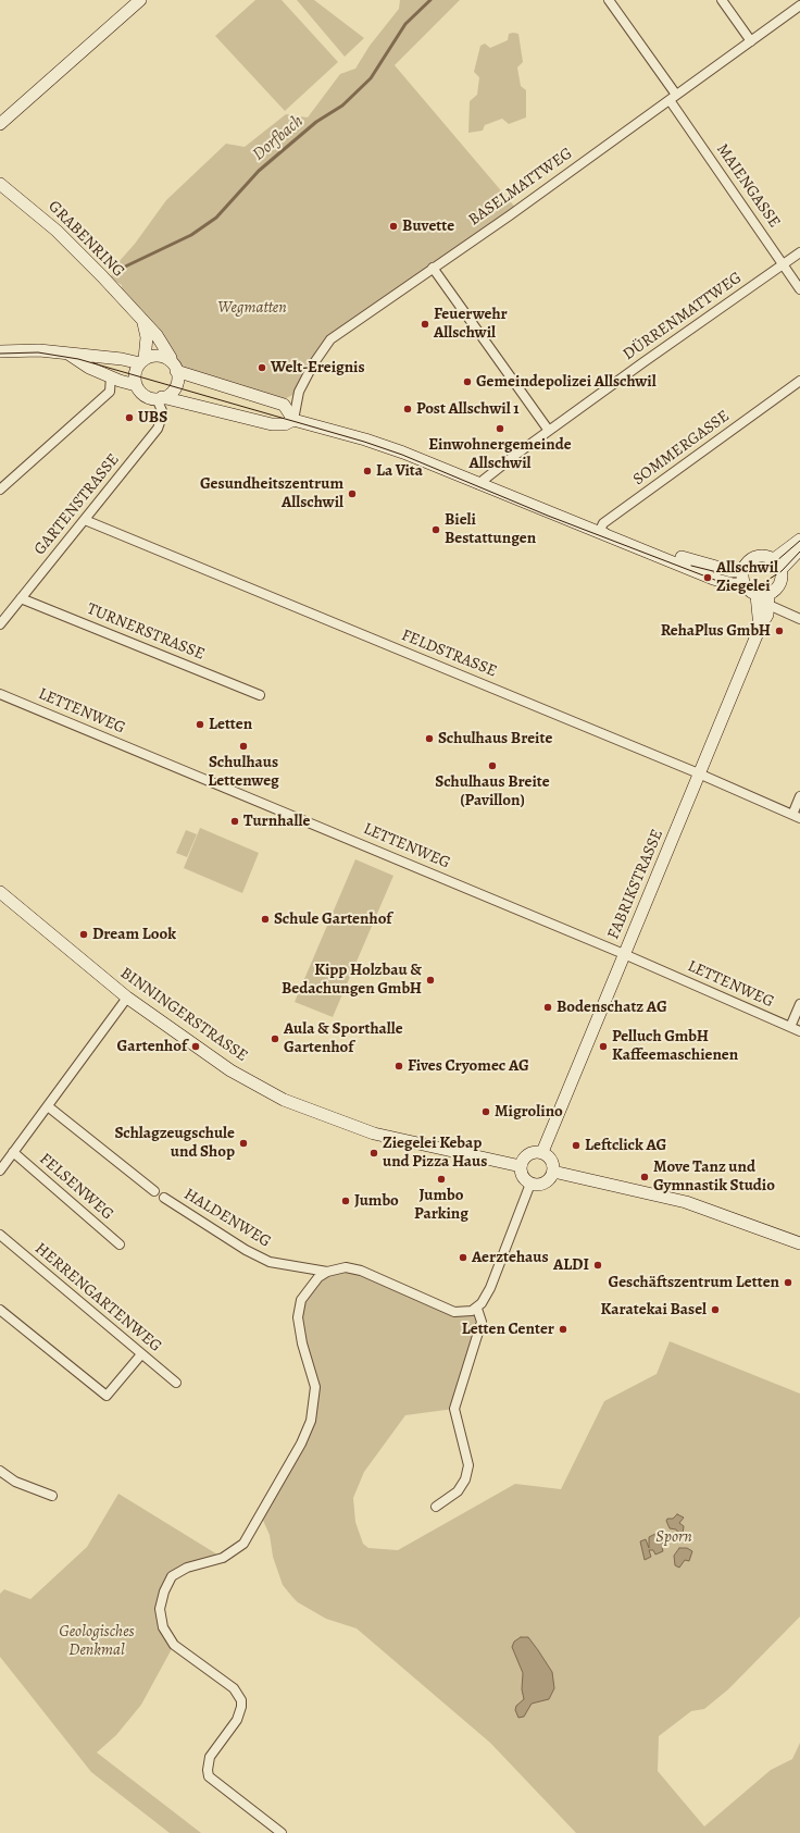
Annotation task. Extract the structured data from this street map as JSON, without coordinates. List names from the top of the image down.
{
  "streets": {
    "street": [
      "MAIENGASSE",
      "BASELMATTWEG",
      "GRABENRING",
      "DÜRRENMATTWEG",
      "SOMMERGASSE",
      "GARTENSTRASSE",
      "TURNERSTRASSE",
      "FELDSTRASSE",
      "LETTENWEG",
      "FABRIKSTRASSE",
      "BINNINGERSTRASSE",
      "FELSENWEG",
      "HALDENWEG",
      "HERRENGARTENWEG"
    ]
  },
  "crossings": [
    ["MAIENGASSE", "BASELMATTWEG"],
    ["MAIENGASSE", "DÜRRENMATTWEG"],
    ["GRABENRING", "GARTENSTRASSE"],
    ["GARTENSTRASSE", "TURNERSTRASSE"],
    ["GARTENSTRASSE", "FELDSTRASSE"],
    ["FELDSTRASSE", "FABRIKSTRASSE"],
    ["LETTENWEG", "FABRIKSTRASSE"],
    ["FABRIKSTRASSE", "BINNINGERSTRASSE"]
  ],
  "water": ["Dorfbach"],
  "parks": ["Wegmatten", "Sporn", "Geologisches Denkmal"],
  "places": [
    "Buvette",
    "Feuerwehr Allschwil",
    "Welt-Ereignis",
    "Gemeindepolizei Allschwil",
    "Post Allschwil 1",
    "UBS",
    "Einwohnergemeinde Allschwil",
    "La Vita",
    "Gesundheitszentrum Allschwil",
    "Bieli Bestattungen",
    "Allschwil Ziegelei",
    "RehaPlus GmbH",
    "Letten",
    "Schulhaus Breite",
    "Schulhaus Lettenweg",
    "Schulhaus Breite (Pavillon)",
    "Turnhalle",
    "Schule Gartenhof",
    "Dream Look",
    "Kipp Holzbau & Bedachungen GmbH",
    "Bodenschatz AG",
    "Aula & Sporthalle Gartenhof",
    "Gartenhof",
    "Pelluch GmbH Kaffeemaschienen",
    "Fives Cryomec AG",
    "Migrolino",
    "Schlagzeugschule und Shop",
    "Leftclick AG",
    "Ziegelei Kebap und Pizza Haus",
    "Move Tanz und Gymnastik Studio",
    "Jumbo Parking",
    "Jumbo",
    "Aerztehaus",
    "ALDI",
    "Geschäftszentrum Letten",
    "Karatekai Basel",
    "Letten Center"
  ]
}
